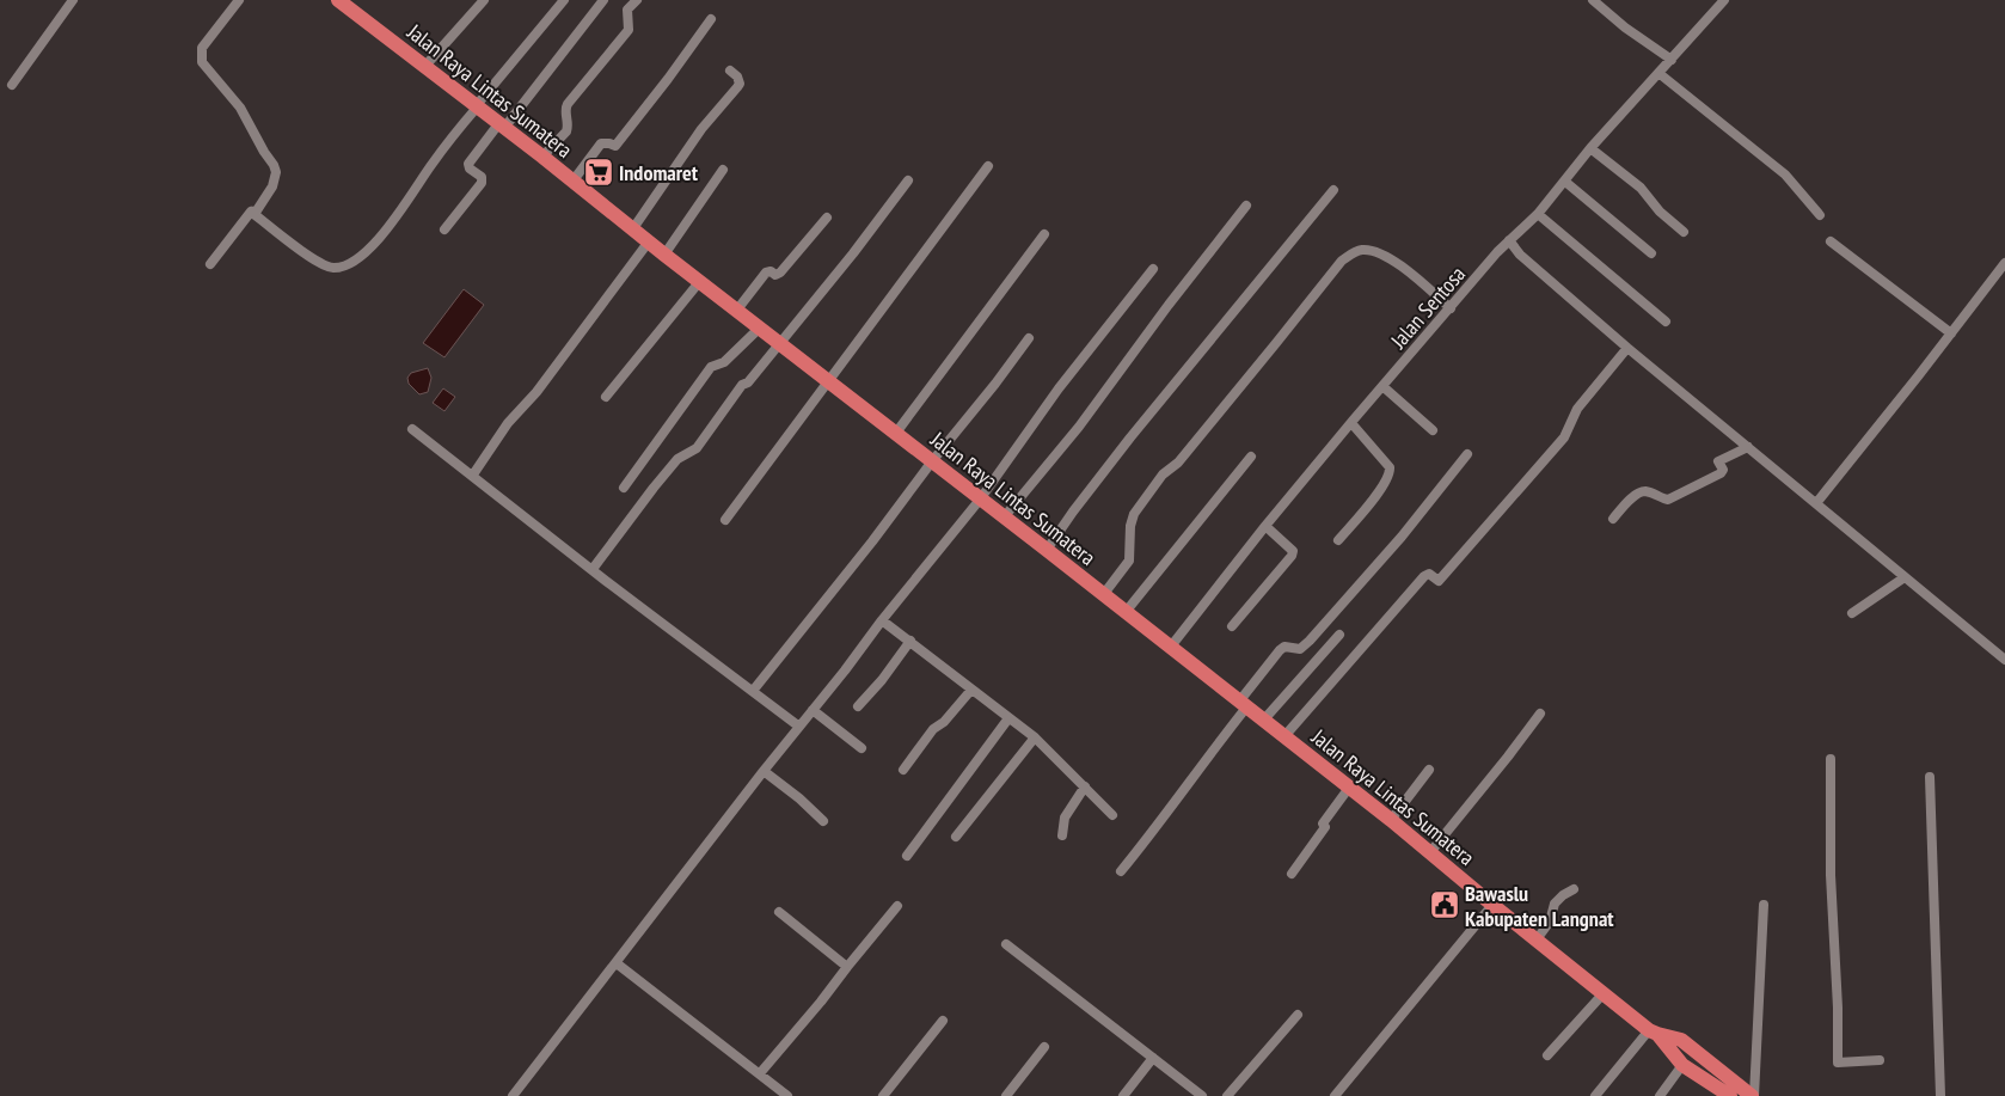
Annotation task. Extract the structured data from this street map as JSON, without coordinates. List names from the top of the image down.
{
  "streets": {
    "highway": ["Jalan Raya Lintas Sumatera"],
    "street": ["Jalan Sentosa"]
  },
  "crossings": [
    ["Jalan Raya Lintas Sumatera", "Jalan Sentosa"]
  ],
  "places": {
    "supermarket": ["Indomaret"],
    "public building": ["Bawaslu Kabupaten Langnat"]
  }
}
